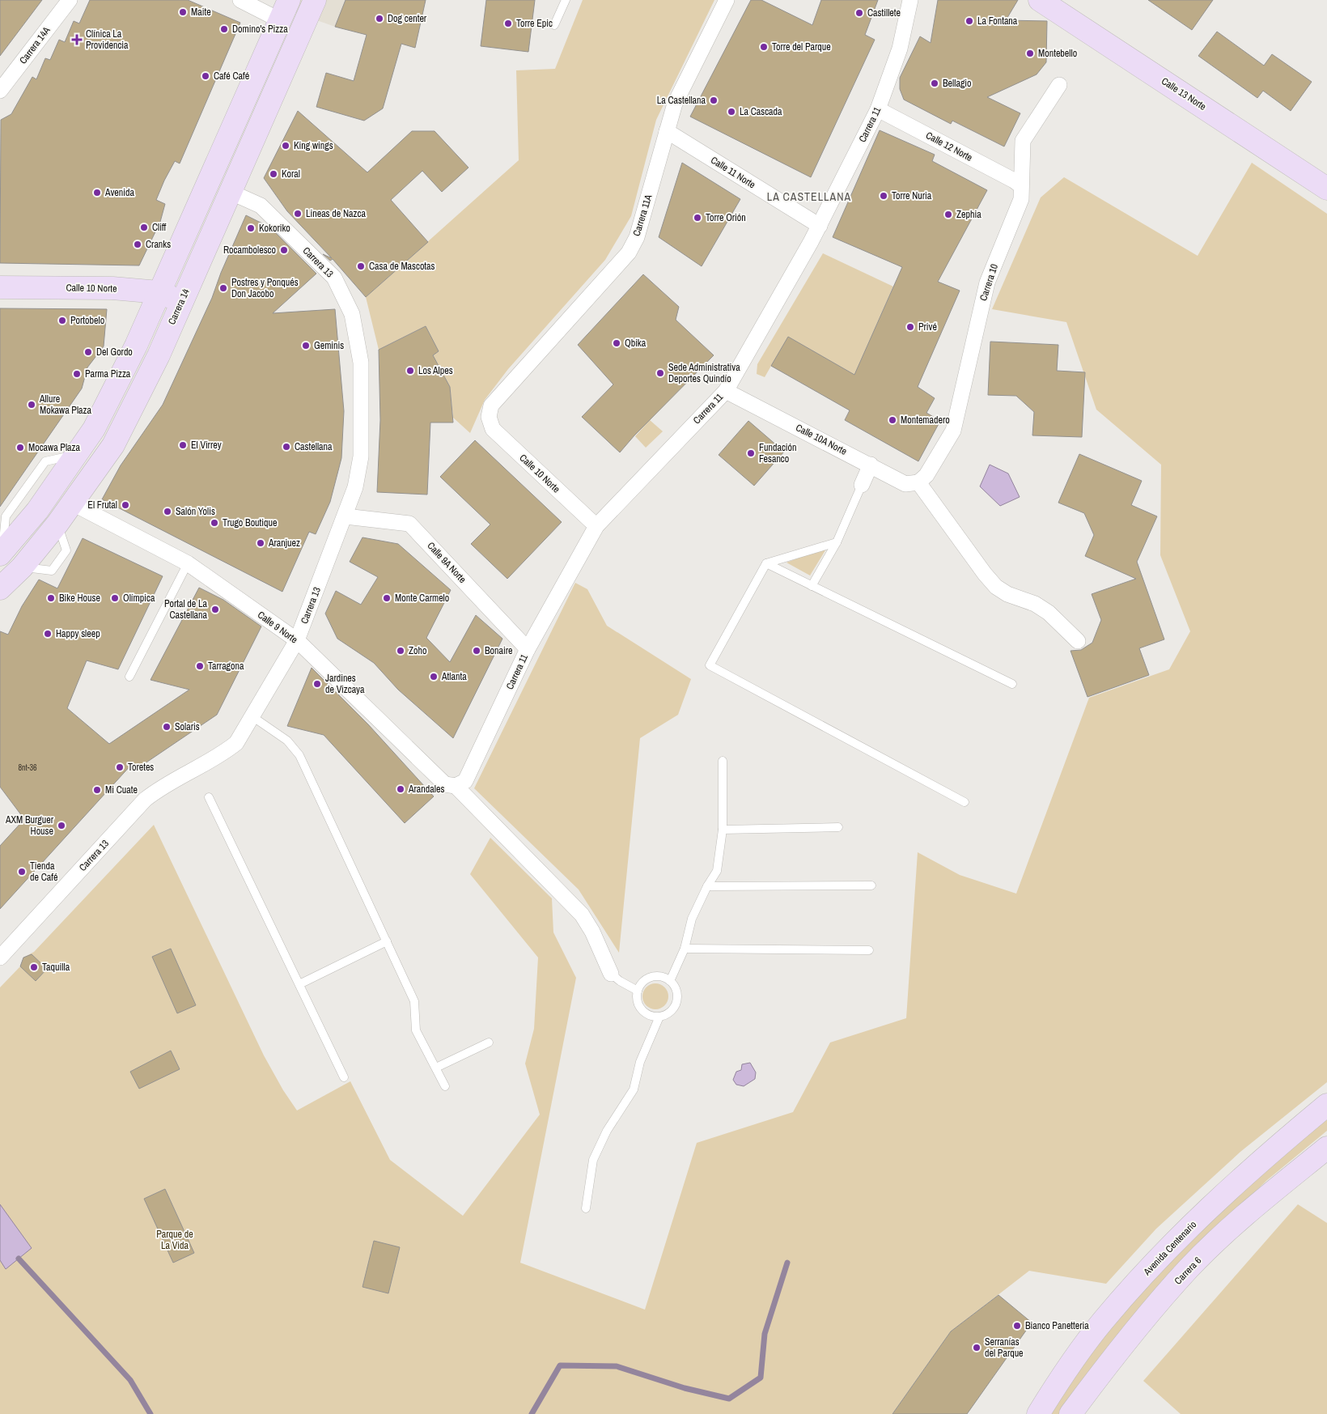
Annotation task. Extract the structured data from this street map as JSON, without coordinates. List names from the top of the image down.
{
  "streets": {
    "main road": [
      "Calle 13 Norte",
      "Calle 10 Norte",
      "Carrera 14",
      "Avenida Centenario",
      "Carrera 6"
    ],
    "street": [
      "Carrera 14A",
      "Carrera 11",
      "Calle 12 Norte",
      "Calle 11 Norte",
      "Carrera 11A",
      "Carrera 13",
      "Carrera 10",
      "Calle 10A Norte",
      "Calle 9A Norte",
      "Calle 9 Norte"
    ]
  },
  "crossings": [
    ["Carrera 11", "Calle 12 Norte"],
    ["Carrera 11", "Calle 11 Norte"],
    ["Carrera 11", "Calle 10 Norte"],
    ["Carrera 11", "Calle 10A Norte"],
    ["Carrera 11", "Calle 9A Norte"],
    ["Carrera 11", "Calle 9 Norte"],
    ["Calle 12 Norte", "Carrera 10"],
    ["Calle 11 Norte", "Carrera 11A"],
    ["Carrera 11A", "Calle 10 Norte"],
    ["Carrera 13", "Carrera 14"],
    ["Carrera 13", "Calle 9A Norte"],
    ["Carrera 13", "Calle 9 Norte"],
    ["Carrera 10", "Calle 10A Norte"],
    ["Calle 10 Norte", "Carrera 14"],
    ["Carrera 14", "Calle 9 Norte"]
  ],
  "districts": ["LA CASTELLANA"],
  "parks": ["Parque de La Vida"],
  "places": {
    "other": [
      "Maite",
      "Castillete",
      "Dog center",
      "La Fontana",
      "Torre Epic",
      "Domino's Pizza",
      "Torre del Parque",
      "Montebello",
      "Café Café",
      "Bellagio",
      "La Castellana",
      "La Cascada",
      "King wings",
      "Koral",
      "Avenida",
      "Torre Nuria",
      "Lineas de Nazca",
      "Zephia",
      "Torre Orión",
      "Cliff",
      "Kokoriko",
      "Cranks",
      "Rocambolesco",
      "Casa de Mascotas",
      "Postres y Ponqués Don Jacobo",
      "Portobelo",
      "Privé",
      "Qbika",
      "Geminis",
      "Del Gordo",
      "Los Alpes",
      "Sede Administrativa Deportes Quindío",
      "Parma Pizza",
      "Allure Mokawa Plaza",
      "Montemadero",
      "El Virrey",
      "Castellana",
      "Mocawa Plaza",
      "Fundación Fesanco",
      "El Frutal",
      "Salón Yolis",
      "Trugo Boutique",
      "Aranjuez",
      "Bike House",
      "Olímpica",
      "Monte Carmelo",
      "Portal de La Castellana",
      "Happy sleep",
      "Zoho",
      "Bonaire",
      "Tarragona",
      "Atlanta",
      "Jardines de Vizcaya",
      "Solaris",
      "Toretes",
      "Arandales",
      "Mi Cuate",
      "AXM Burguer House",
      "Tienda de Café",
      "Taquilla",
      "Bianco Panetteria",
      "Serranías del Parque"
    ],
    "health": ["Clínica La Providencia"]
  },
  "house_numbers": ["8nt-36"]
}
